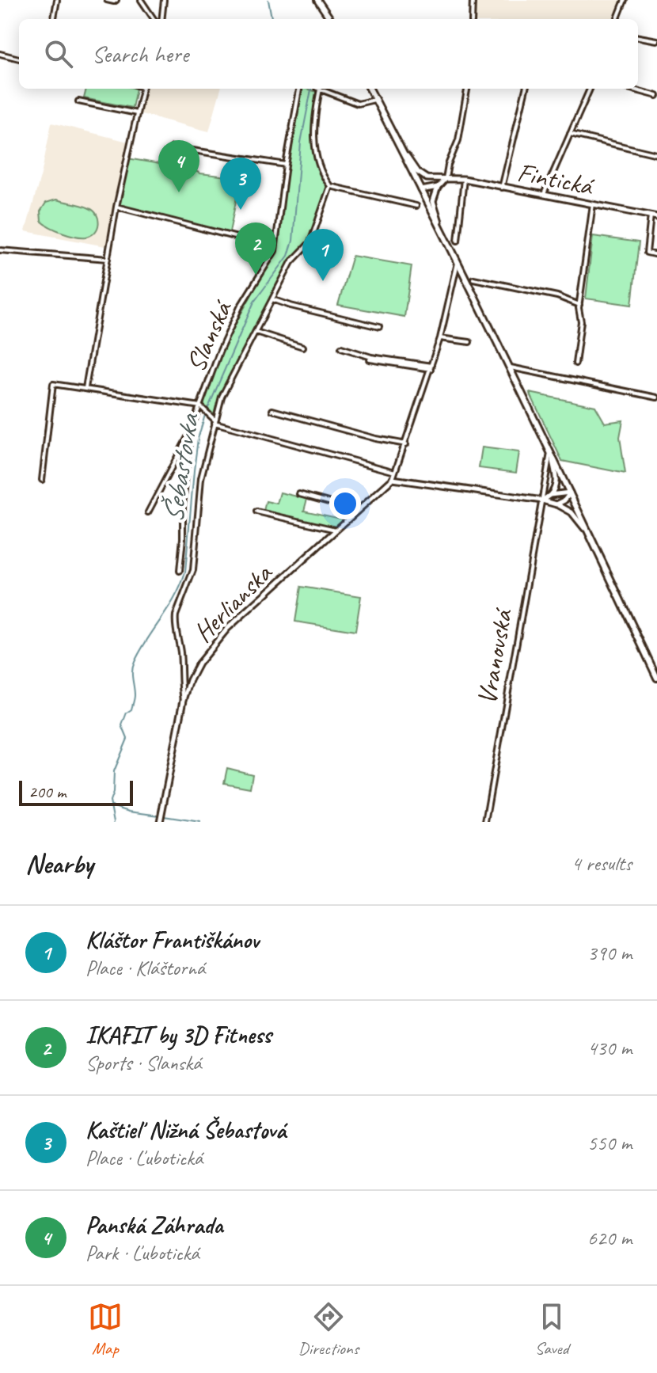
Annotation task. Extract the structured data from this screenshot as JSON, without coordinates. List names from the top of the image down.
{
  "streets": {
    "street": [
      "Fintická",
      "Slanská",
      "Herlianska",
      "Vranovská"
    ]
  },
  "crossings": [
    ["Slanská", "Herlianska"]
  ],
  "water": ["Šebastovka"],
  "scale_bar": "200 m",
  "page": {
    "search": "Search here",
    "pins": [
      "4",
      "3",
      "2",
      "1"
    ],
    "scale": "200 m",
    "heading": ["Nearby", "4 results"],
    "list": [
      {
        "mark": "1",
        "name": "Kláštor Františkánov",
        "note": "Place · Kláštorná",
        "value": "390 m"
      },
      {
        "mark": "2",
        "name": "IKAFIT by 3D Fitness",
        "note": "Sports · Slanská",
        "value": "430 m"
      },
      {
        "mark": "3",
        "name": "Kaštieľ Nižná Šebastová",
        "note": "Place · Ľubotická",
        "value": "550 m"
      },
      {
        "mark": "4",
        "name": "Panská Záhrada",
        "note": "Park · Ľubotická",
        "value": "620 m"
      }
    ],
    "nav": ["Map", "Directions", "Saved"]
  }
}
